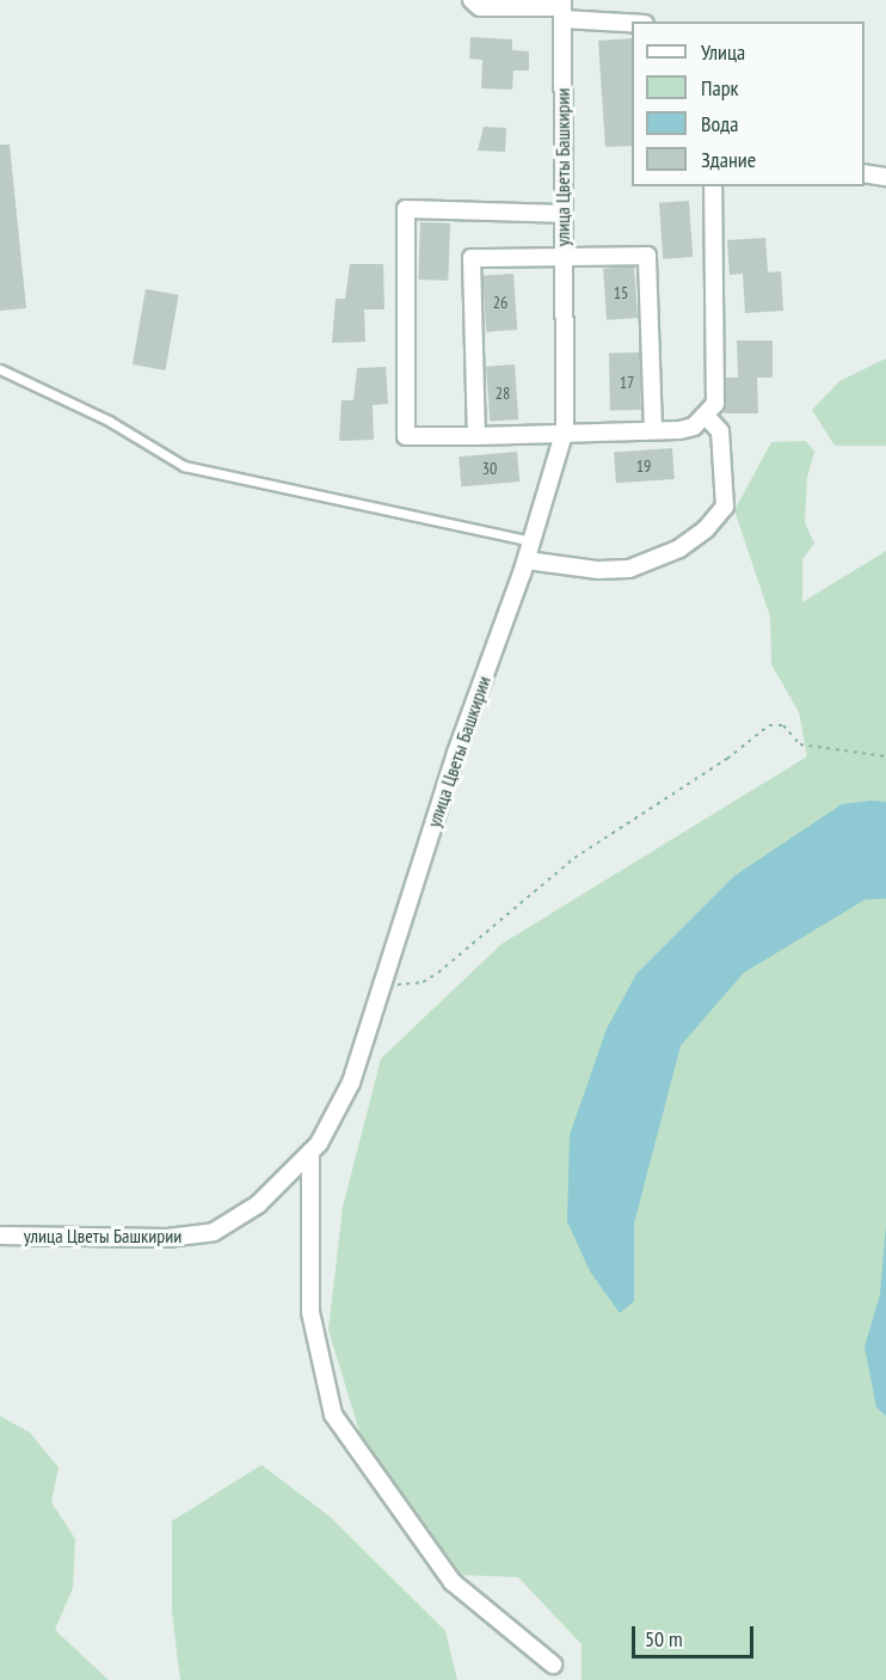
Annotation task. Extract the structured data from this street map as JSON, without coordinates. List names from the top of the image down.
{
  "streets": {
    "street": ["улица Цветы Башкирии"]
  },
  "house_numbers": [
    "15",
    "26",
    "17",
    "28",
    "19",
    "30"
  ],
  "legend": [
    "Улица",
    "Парк",
    "Вода",
    "Здание"
  ],
  "scale_bar": "50 m"
}
